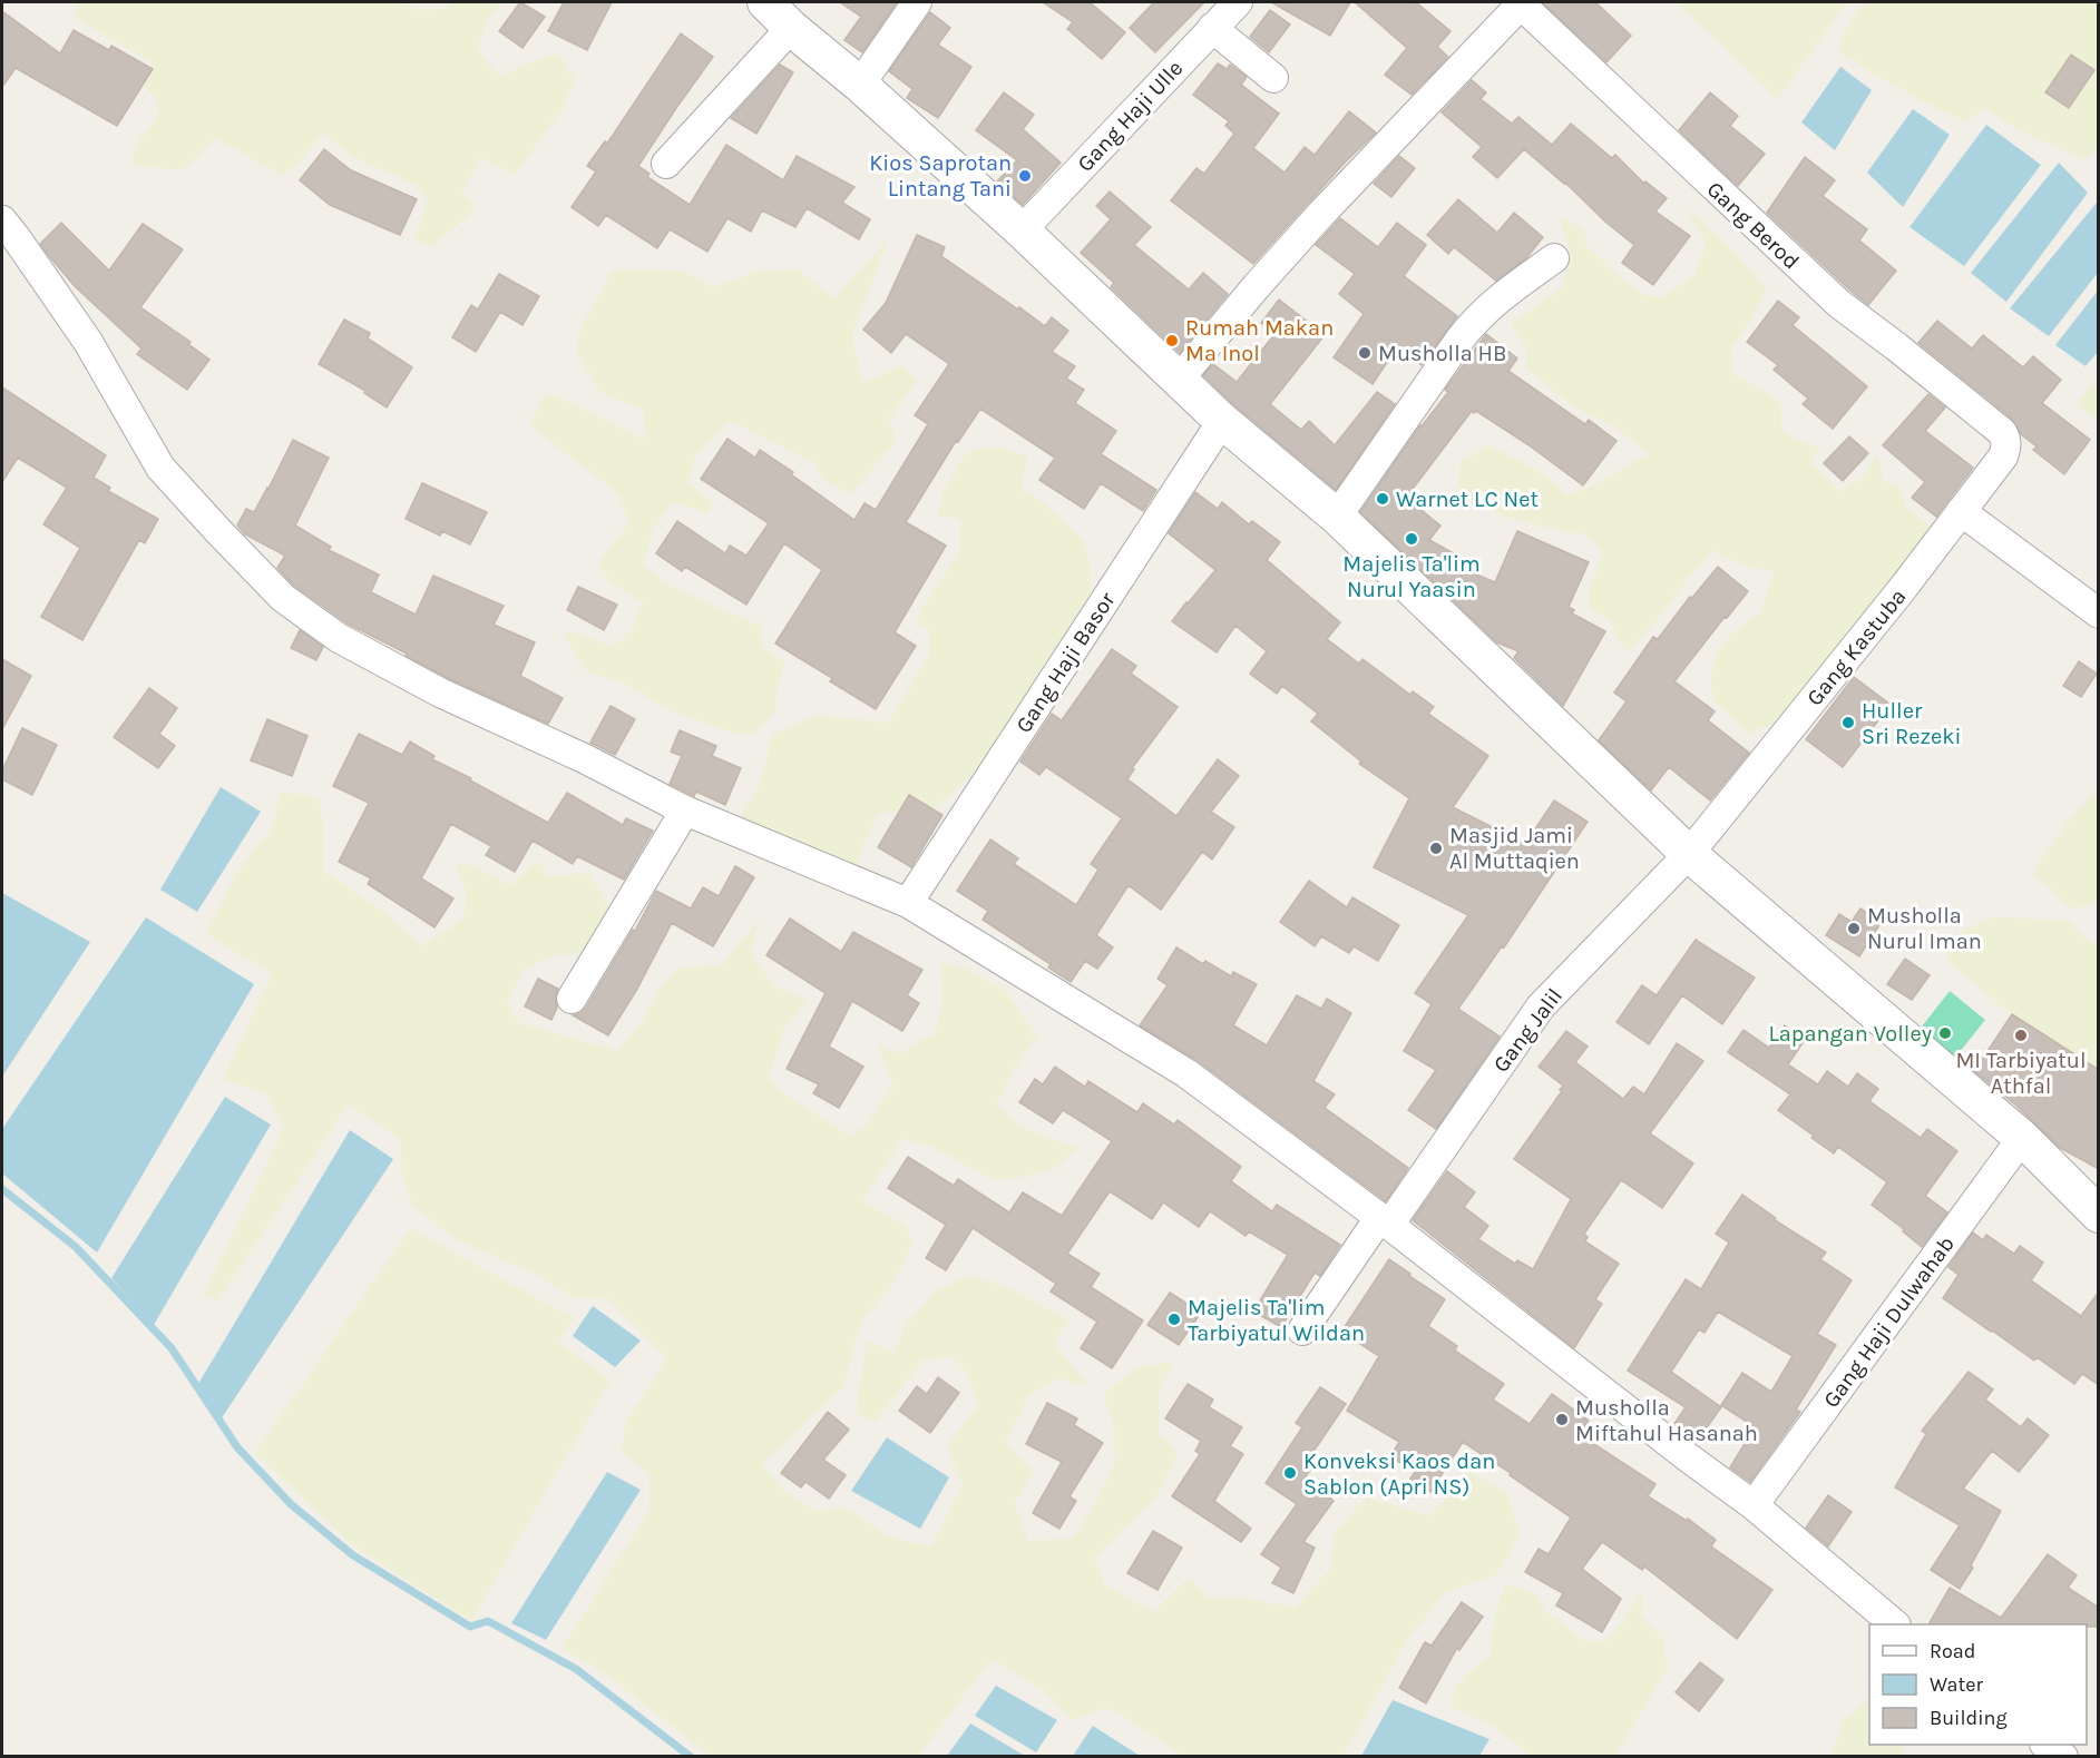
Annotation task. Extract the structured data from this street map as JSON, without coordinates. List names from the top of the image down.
{
  "streets": {
    "street": [
      "Gang Haji Ulle",
      "Gang Berod",
      "Gang Kastuba",
      "Gang Haji Basor",
      "Gang Jalil",
      "Gang Haji Dulwahab"
    ]
  },
  "crossings": [
    ["Gang Berod", "Gang Kastuba"],
    ["Gang Kastuba", "Gang Jalil"]
  ],
  "places": [
    "Kios Saprotan Lintang Tani",
    "Rumah Makan Ma Inol",
    "Musholla HB",
    "Warnet LC Net",
    "Majelis Ta'lim Nurul Yaasin",
    "Huller Sri Rezeki",
    "Masjid Jami Al Muttaqien",
    "Musholla Nurul Iman",
    "Lapangan Volley",
    "MI Tarbiyatul Athfal",
    "Majelis Ta'lim Tarbiyatul Wildan",
    "Musholla Miftahul Hasanah",
    "Konveksi Kaos dan Sablon (Apri NS)"
  ],
  "legend": ["Road", "Water", "Building"]
}
